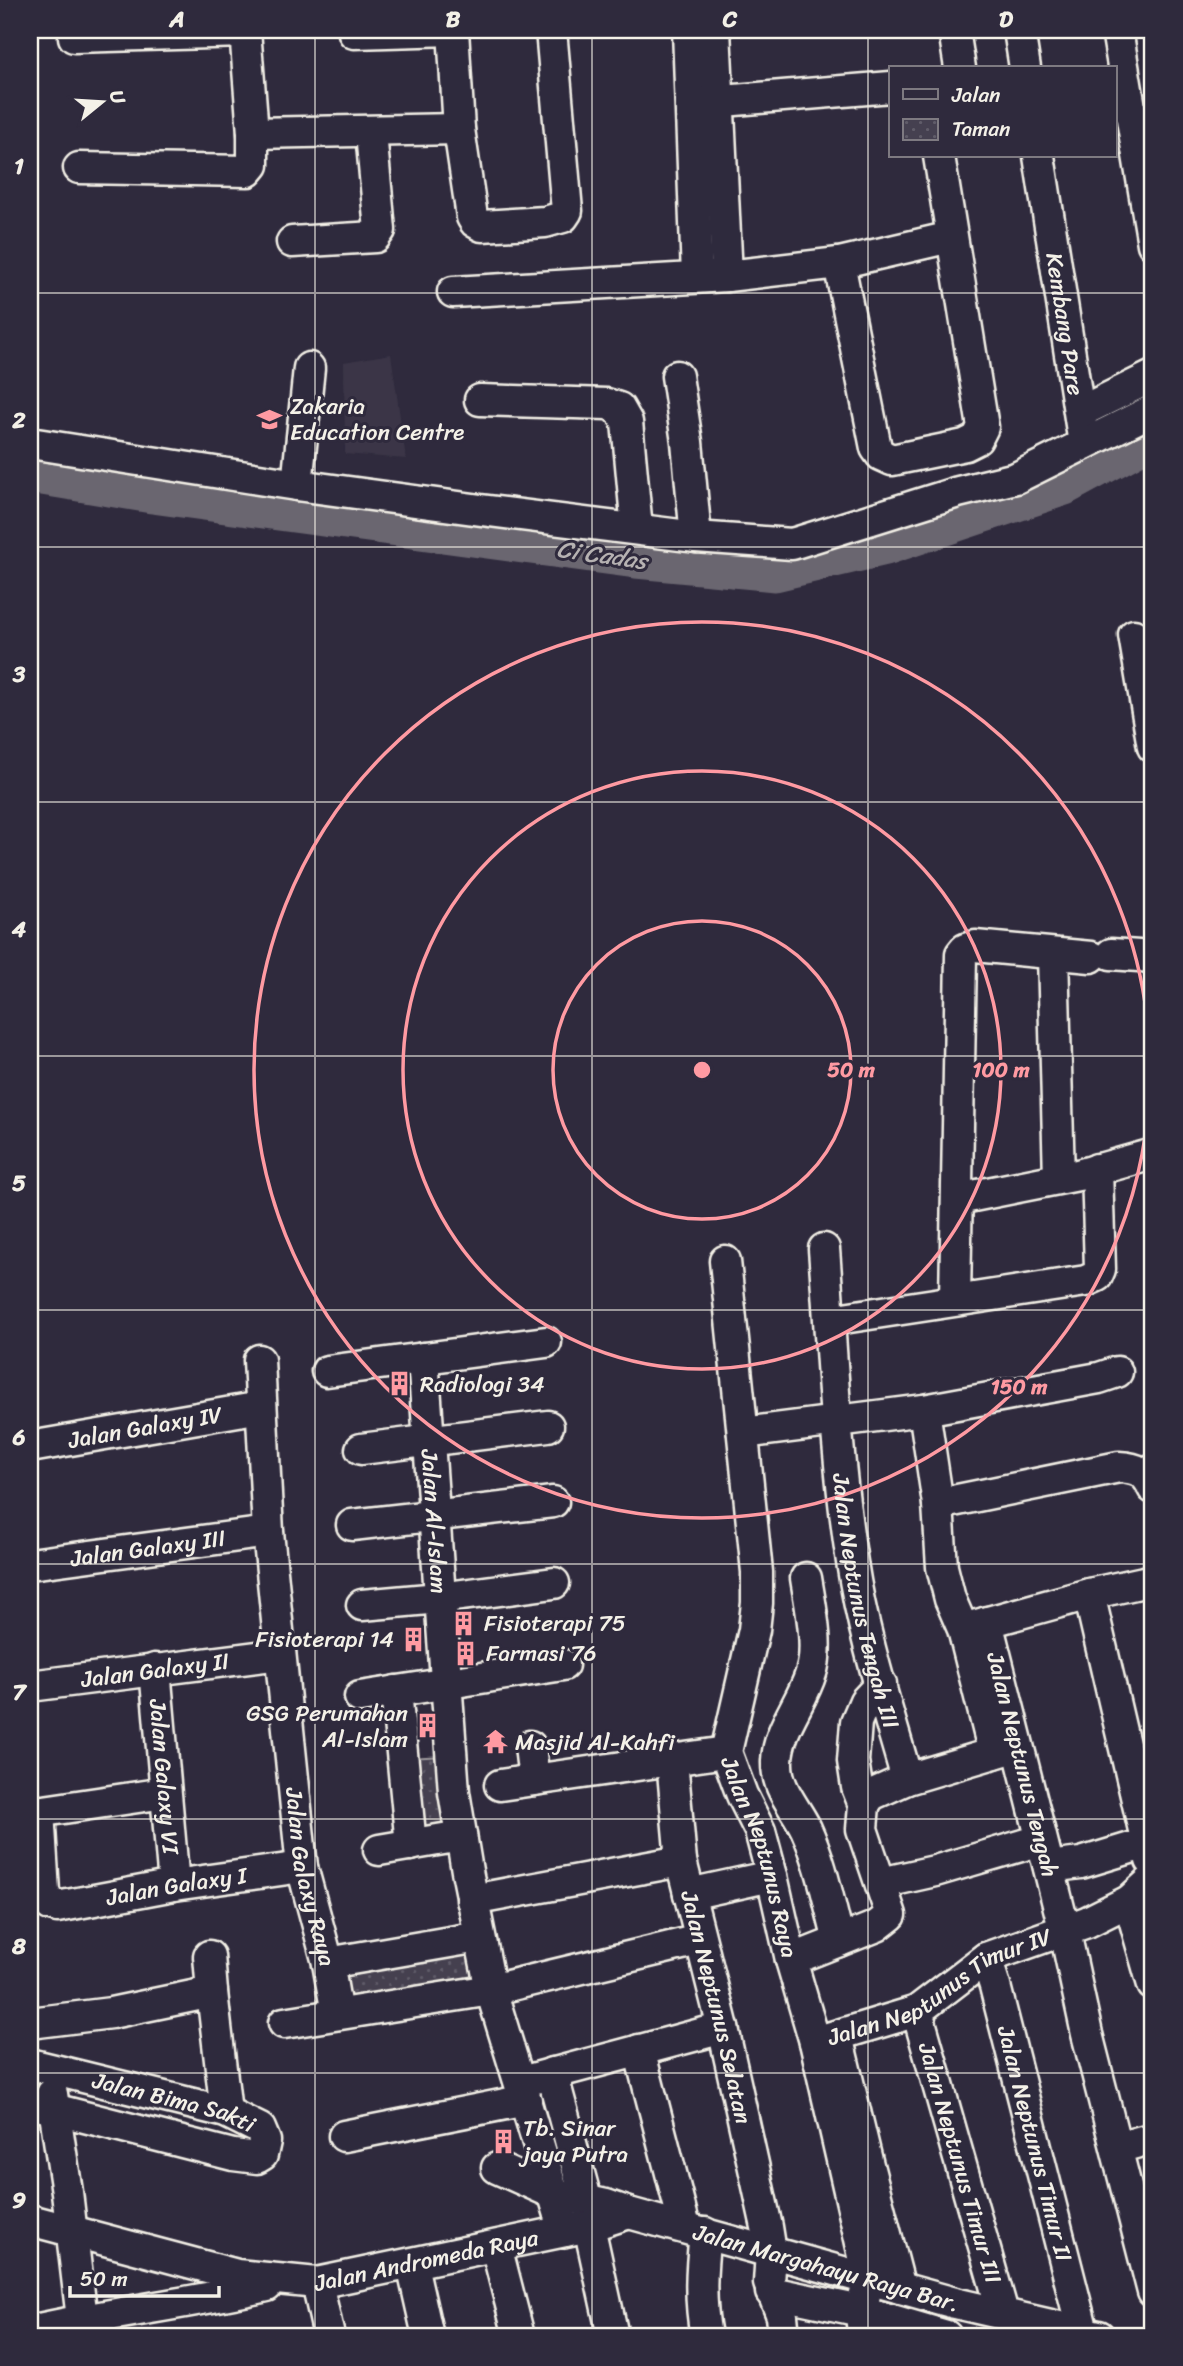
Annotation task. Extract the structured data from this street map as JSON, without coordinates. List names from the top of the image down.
{
  "streets": {
    "street": [
      "Kembang Pare",
      "Jalan Galaxy IV",
      "Jalan Al-Islam",
      "Jalan Galaxy III",
      "Jalan Neptunus Tengah III",
      "Jalan Galaxy II",
      "Jalan Neptunus Tengah",
      "Jalan Galaxy VI",
      "Jalan Neptunus Raya",
      "Jalan Galaxy Raya",
      "Jalan Galaxy I",
      "Jalan Neptunus Timur IV",
      "Jalan Neptunus Selatan",
      "Jalan Bima Sakti",
      "Jalan Neptunus Timur II",
      "Jalan Neptunus Timur III",
      "Jalan Andromeda Raya",
      "Jalan Margahayu Raya Bar."
    ]
  },
  "crossings": [
    ["Jalan Galaxy IV", "Jalan Galaxy Raya"],
    ["Jalan Al-Islam", "Jalan Margahayu Raya Bar."],
    ["Jalan Galaxy III", "Jalan Galaxy Raya"],
    ["Jalan Galaxy II", "Jalan Galaxy VI"],
    ["Jalan Galaxy II", "Jalan Galaxy Raya"],
    ["Jalan Neptunus Tengah", "Jalan Neptunus Timur IV"],
    ["Jalan Galaxy VI", "Jalan Galaxy I"],
    ["Jalan Neptunus Raya", "Jalan Neptunus Timur IV"],
    ["Jalan Neptunus Raya", "Jalan Margahayu Raya Bar."],
    ["Jalan Galaxy Raya", "Jalan Galaxy I"],
    ["Jalan Neptunus Timur IV", "Jalan Neptunus Timur II"],
    ["Jalan Neptunus Timur IV", "Jalan Neptunus Timur III"],
    ["Jalan Neptunus Selatan", "Jalan Margahayu Raya Bar."],
    ["Jalan Neptunus Timur II", "Jalan Margahayu Raya Bar."],
    ["Jalan Neptunus Timur III", "Jalan Margahayu Raya Bar."],
    ["Jalan Andromeda Raya", "Jalan Margahayu Raya Bar."]
  ],
  "water": ["Ci Cadas"],
  "places": {
    "school or university": ["Zakaria Education Centre"],
    "building": [
      "Radiologi 34",
      "Fisioterapi 75",
      "Fisioterapi 14",
      "Farmasi 76",
      "GSG Perumahan Al-Islam",
      "Tb. Sinar jaya Putra"
    ],
    "temple": ["Masjid Al-Kahfi"]
  },
  "legend": ["Jalan", "Taman"],
  "scale_bar": "50 m",
  "north": "right",
  "grid": {
    "columns": [
      "A",
      "B",
      "C",
      "D"
    ],
    "rows": [
      "1",
      "2",
      "3",
      "4",
      "5",
      "6",
      "7",
      "8",
      "9"
    ]
  },
  "rings": ["50 m", "100 m", "150 m"]
}
